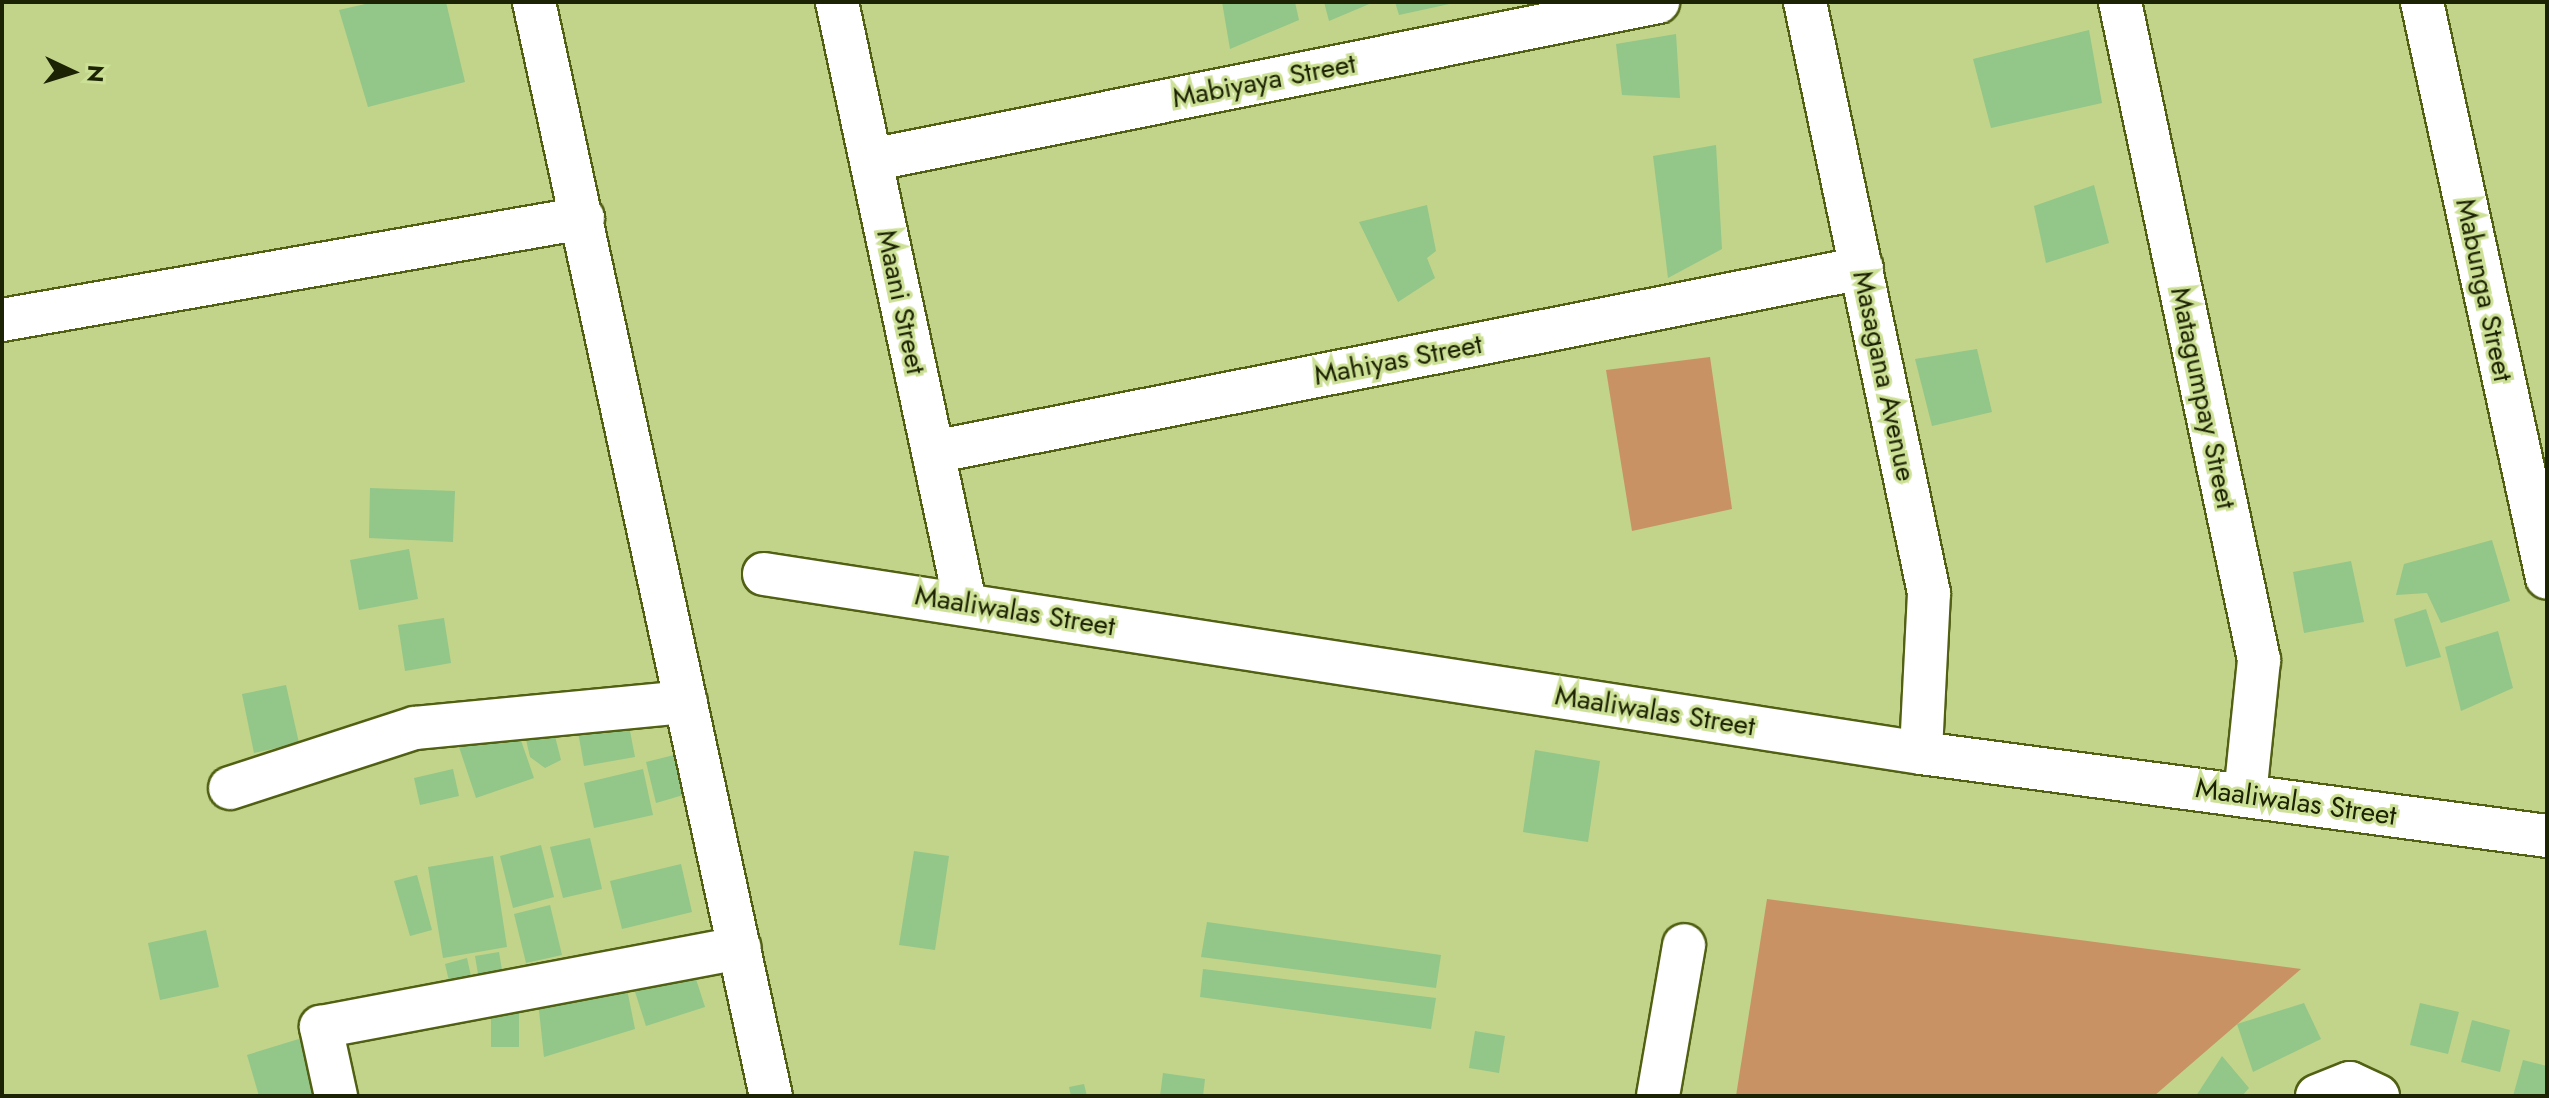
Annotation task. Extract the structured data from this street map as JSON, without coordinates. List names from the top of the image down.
{
  "streets": {
    "street": [
      "Mabiyaya Street",
      "Mabunga Street",
      "Maani Street",
      "Mahiyas Street",
      "Masagana Avenue",
      "Matagumpay Street",
      "Maaliwalas Street"
    ]
  },
  "crossings": [
    ["Mabiyaya Street", "Maani Street"],
    ["Maani Street", "Mahiyas Street"],
    ["Maani Street", "Maaliwalas Street"],
    ["Mahiyas Street", "Masagana Avenue"],
    ["Masagana Avenue", "Maaliwalas Street"],
    ["Matagumpay Street", "Maaliwalas Street"]
  ],
  "north": "right"
}
